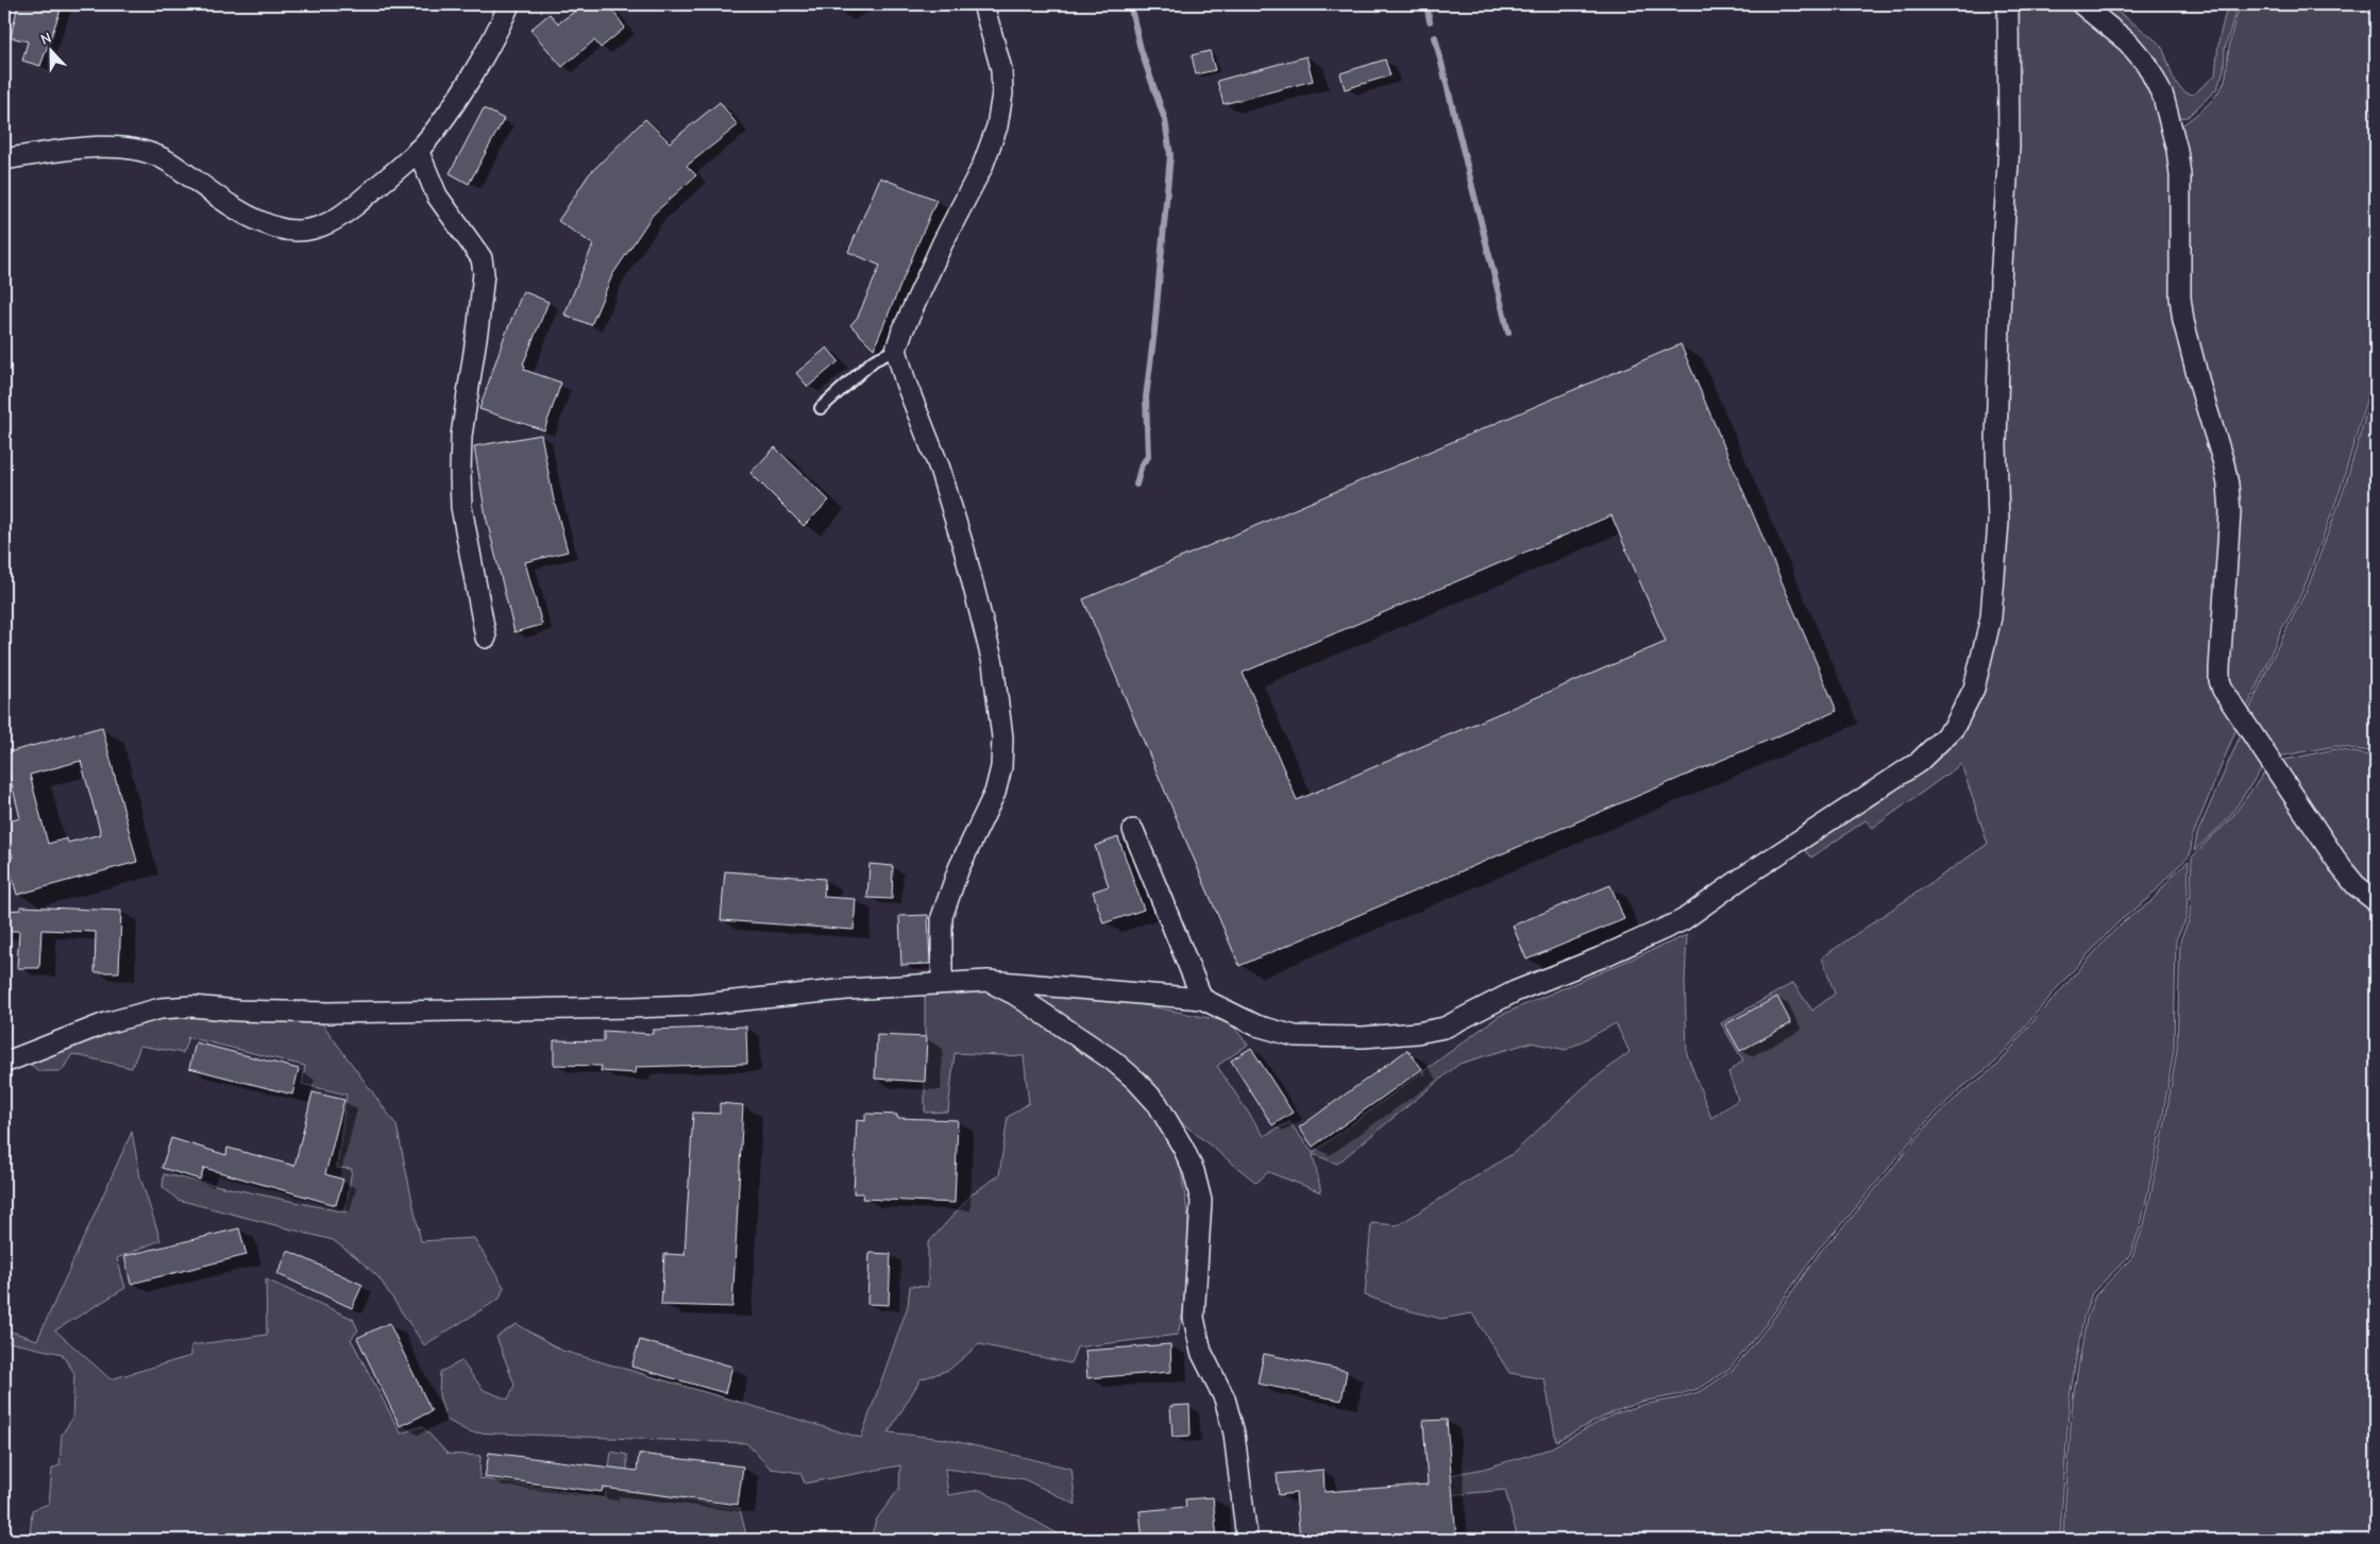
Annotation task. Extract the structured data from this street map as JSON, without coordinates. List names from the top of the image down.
{
  "north": "top"
}
